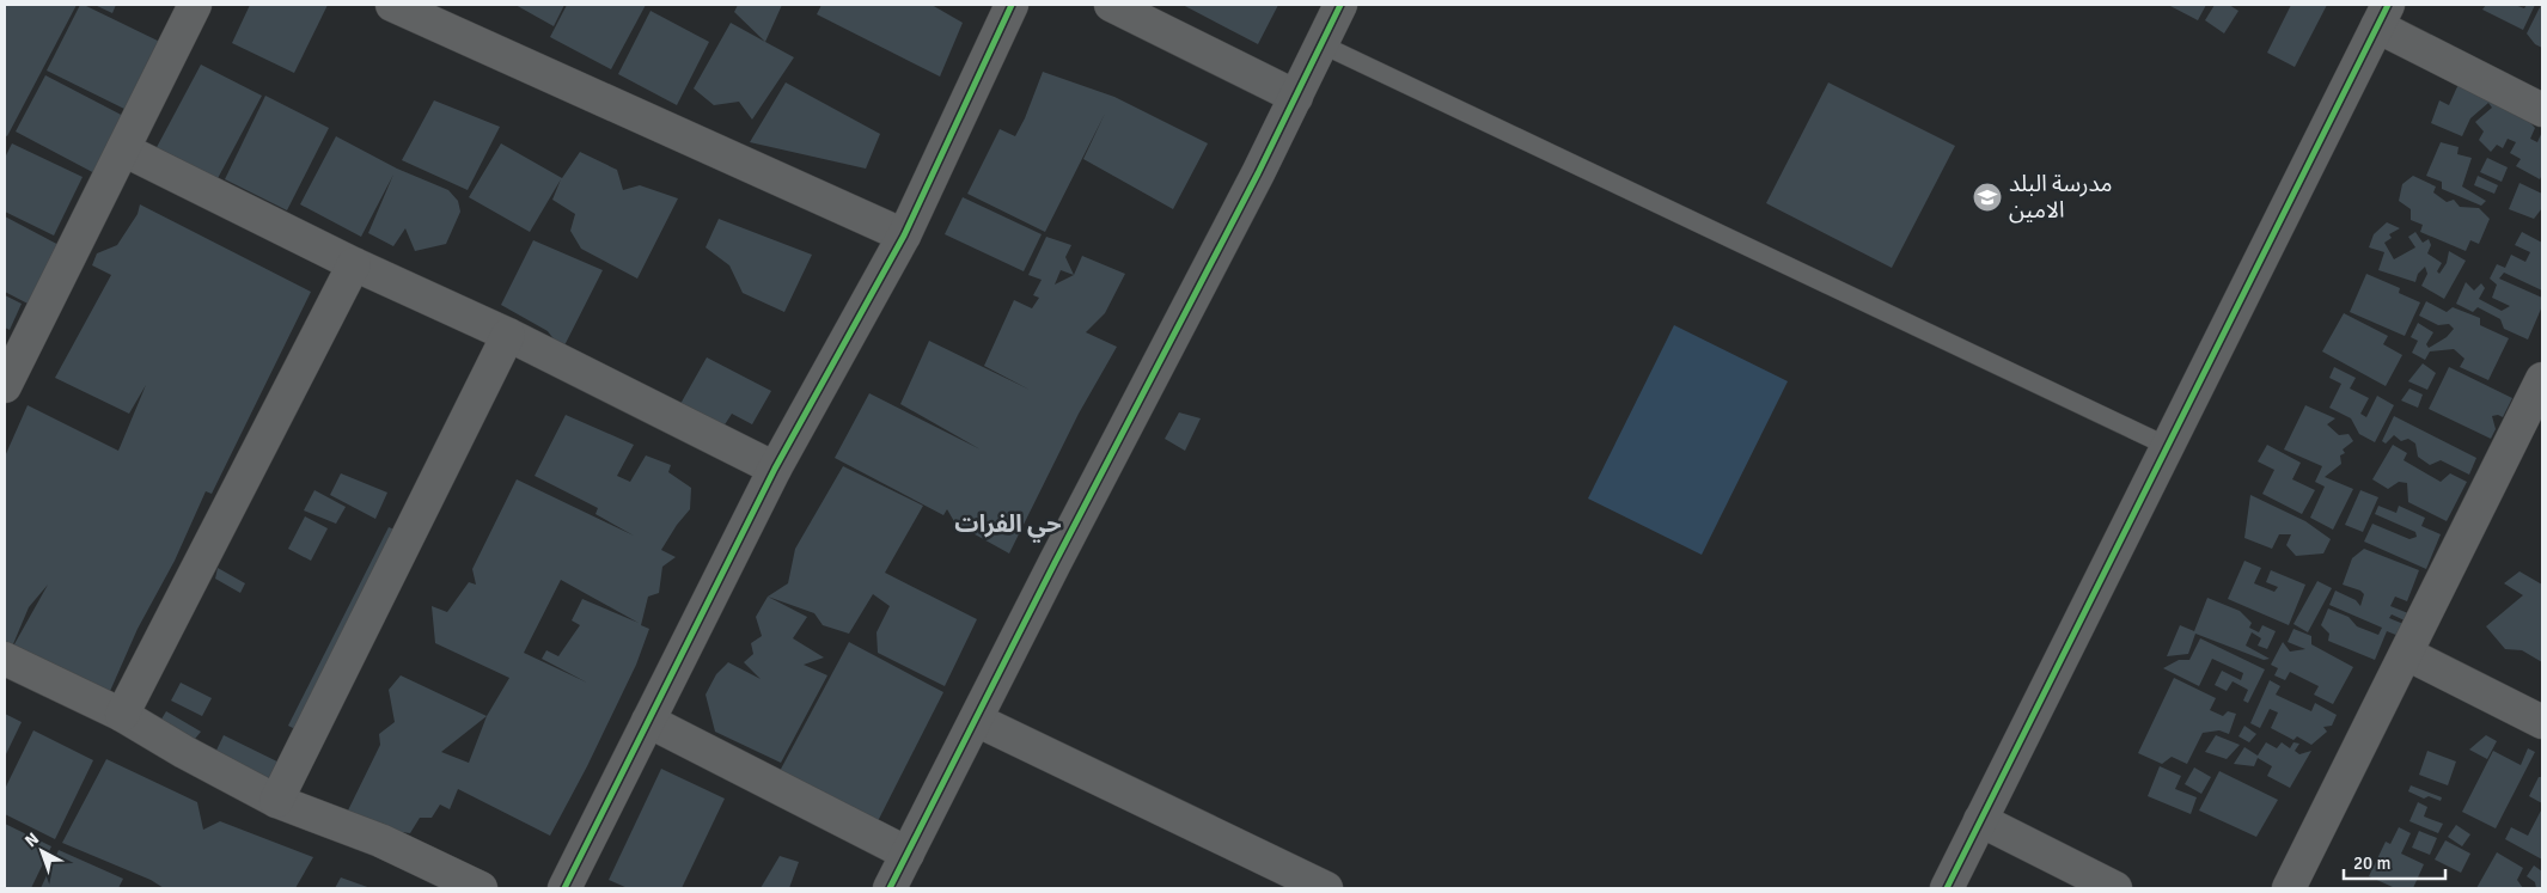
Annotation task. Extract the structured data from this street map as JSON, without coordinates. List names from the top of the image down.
{
  "districts": ["حي الفرات"],
  "places": {
    "school or university": ["مدرسة البلد الامين"]
  },
  "scale_bar": "20 m",
  "north": "top left"
}
